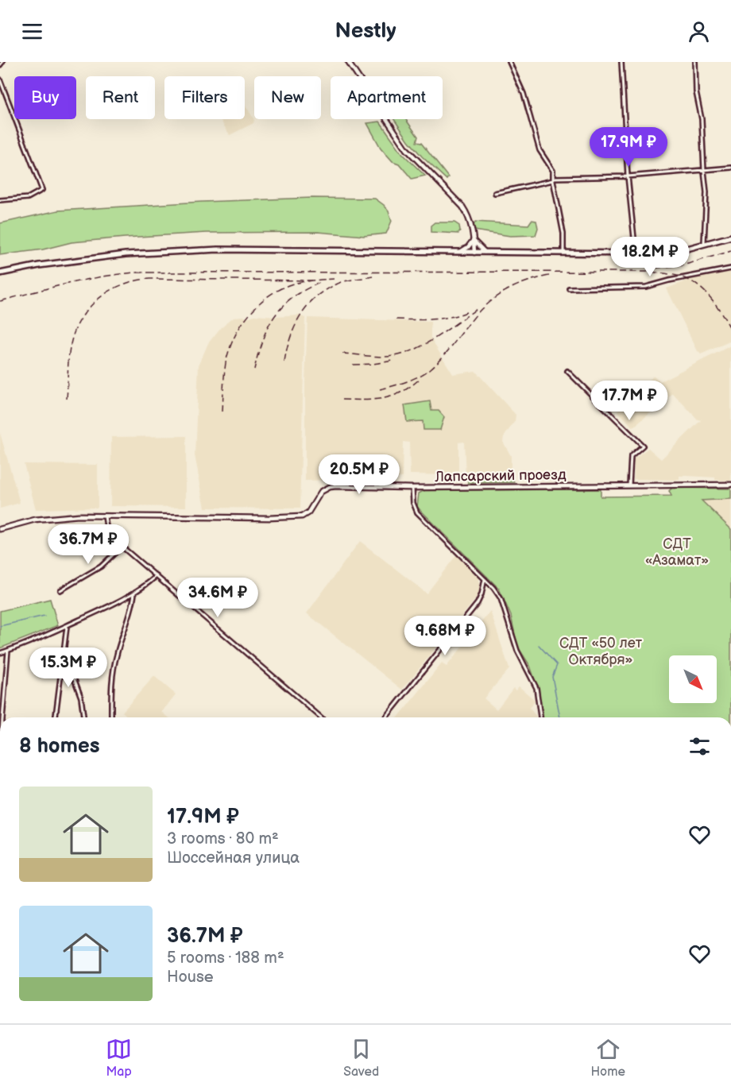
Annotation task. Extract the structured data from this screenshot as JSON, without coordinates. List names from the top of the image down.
{
  "streets": {
    "street": ["Лапсарский проезд"]
  },
  "parks": ["СДТ «Азамат»", "СДТ «50 лет Октября»"],
  "north": "bottom right",
  "page": {
    "header": "Nestly",
    "chip": [
      "Buy",
      "Rent",
      "Filters",
      "New",
      "Apartment"
    ],
    "price": [
      "17.9M ₽",
      "18.2M ₽",
      "17.7M ₽",
      "20.5M ₽",
      "36.7M ₽",
      "34.6M ₽",
      "9.68M ₽",
      "15.3M ₽"
    ],
    "heading": "8 homes",
    "list": [
      {
        "name": "17.9M ₽",
        "note": "3 rooms · 80 m² · Шоссейная улица"
      },
      {
        "name": "36.7M ₽",
        "note": "5 rooms · 188 m² · House"
      }
    ],
    "tabs": ["Map", "Saved", "Home"]
  }
}
